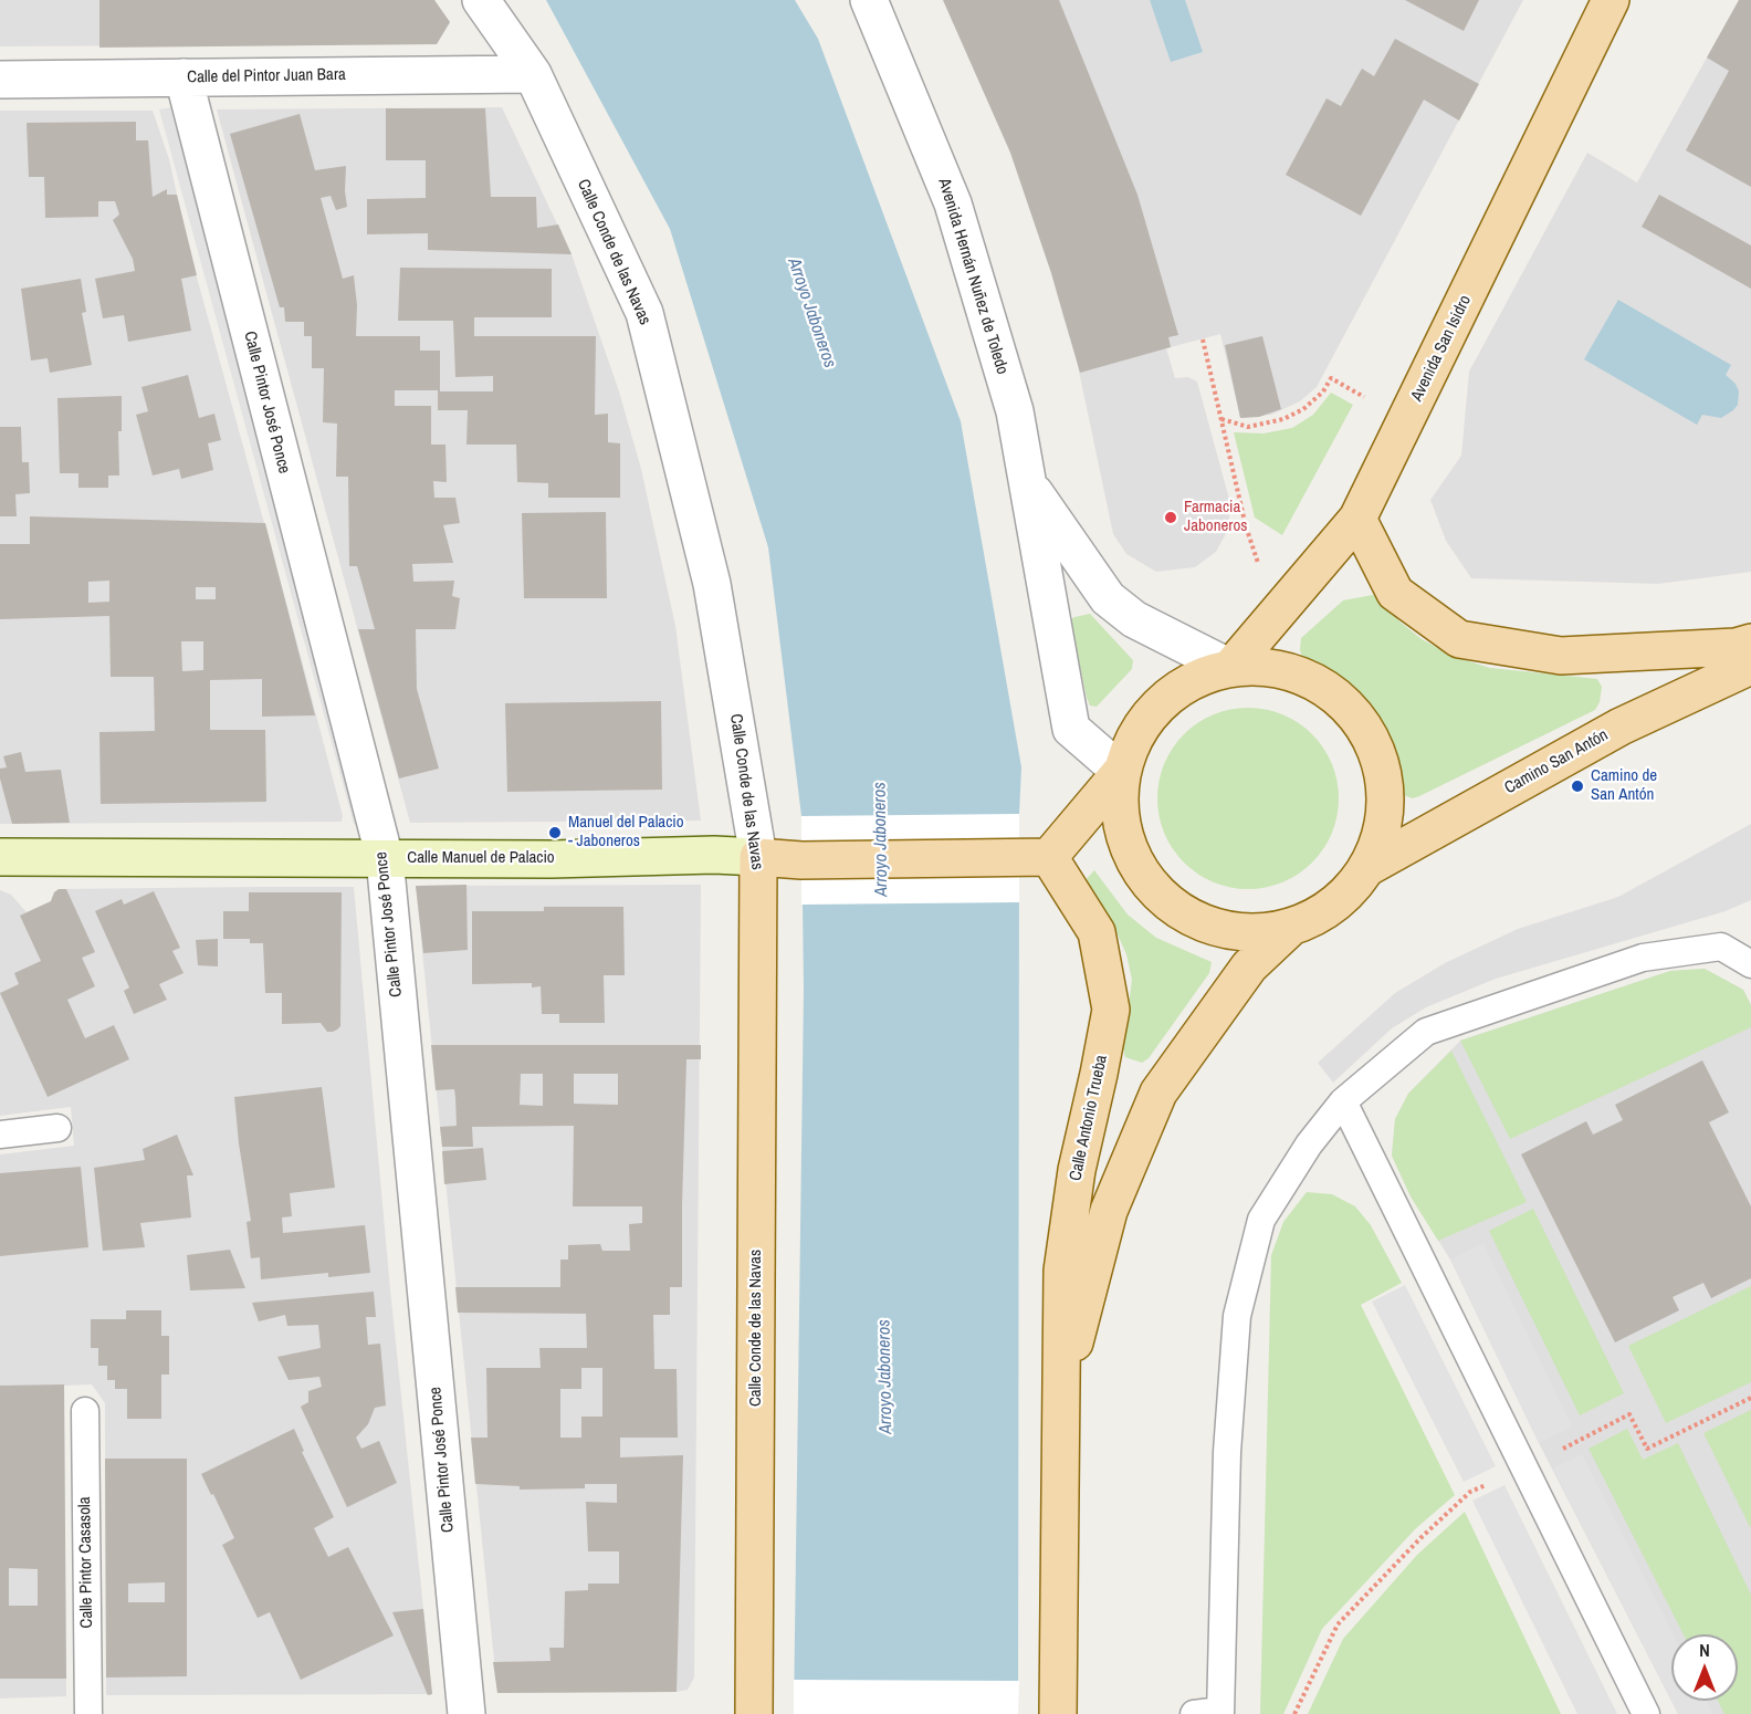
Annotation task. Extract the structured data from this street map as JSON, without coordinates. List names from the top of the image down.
{
  "streets": {
    "main road": [
      "Calle Conde de las Navas",
      "Avenida San Isidro",
      "Camino San Antón",
      "Calle Manuel de Palacio",
      "Calle Antonio Trueba"
    ],
    "street": ["Calle del Pintor Juan Bara", "Avenida Hernán Nuñez de Toledo", "Calle Pintor José Ponce"],
    "lane": ["Calle Pintor Casasola"]
  },
  "crossings": [
    ["Calle del Pintor Juan Bara", "Calle Conde de las Navas"],
    ["Calle del Pintor Juan Bara", "Calle Pintor José Ponce"],
    ["Calle Conde de las Navas", "Calle Manuel de Palacio"],
    ["Avenida Hernán Nuñez de Toledo", "Avenida San Isidro"],
    ["Calle Pintor José Ponce", "Calle Manuel de Palacio"],
    ["Calle Manuel de Palacio", "Calle Antonio Trueba"]
  ],
  "water": ["Arroyo Jaboneros"],
  "places": ["Farmacia Jaboneros", "Camino de San Antón", "Manuel del Palacio - Jaboneros"],
  "north": "top"
}
